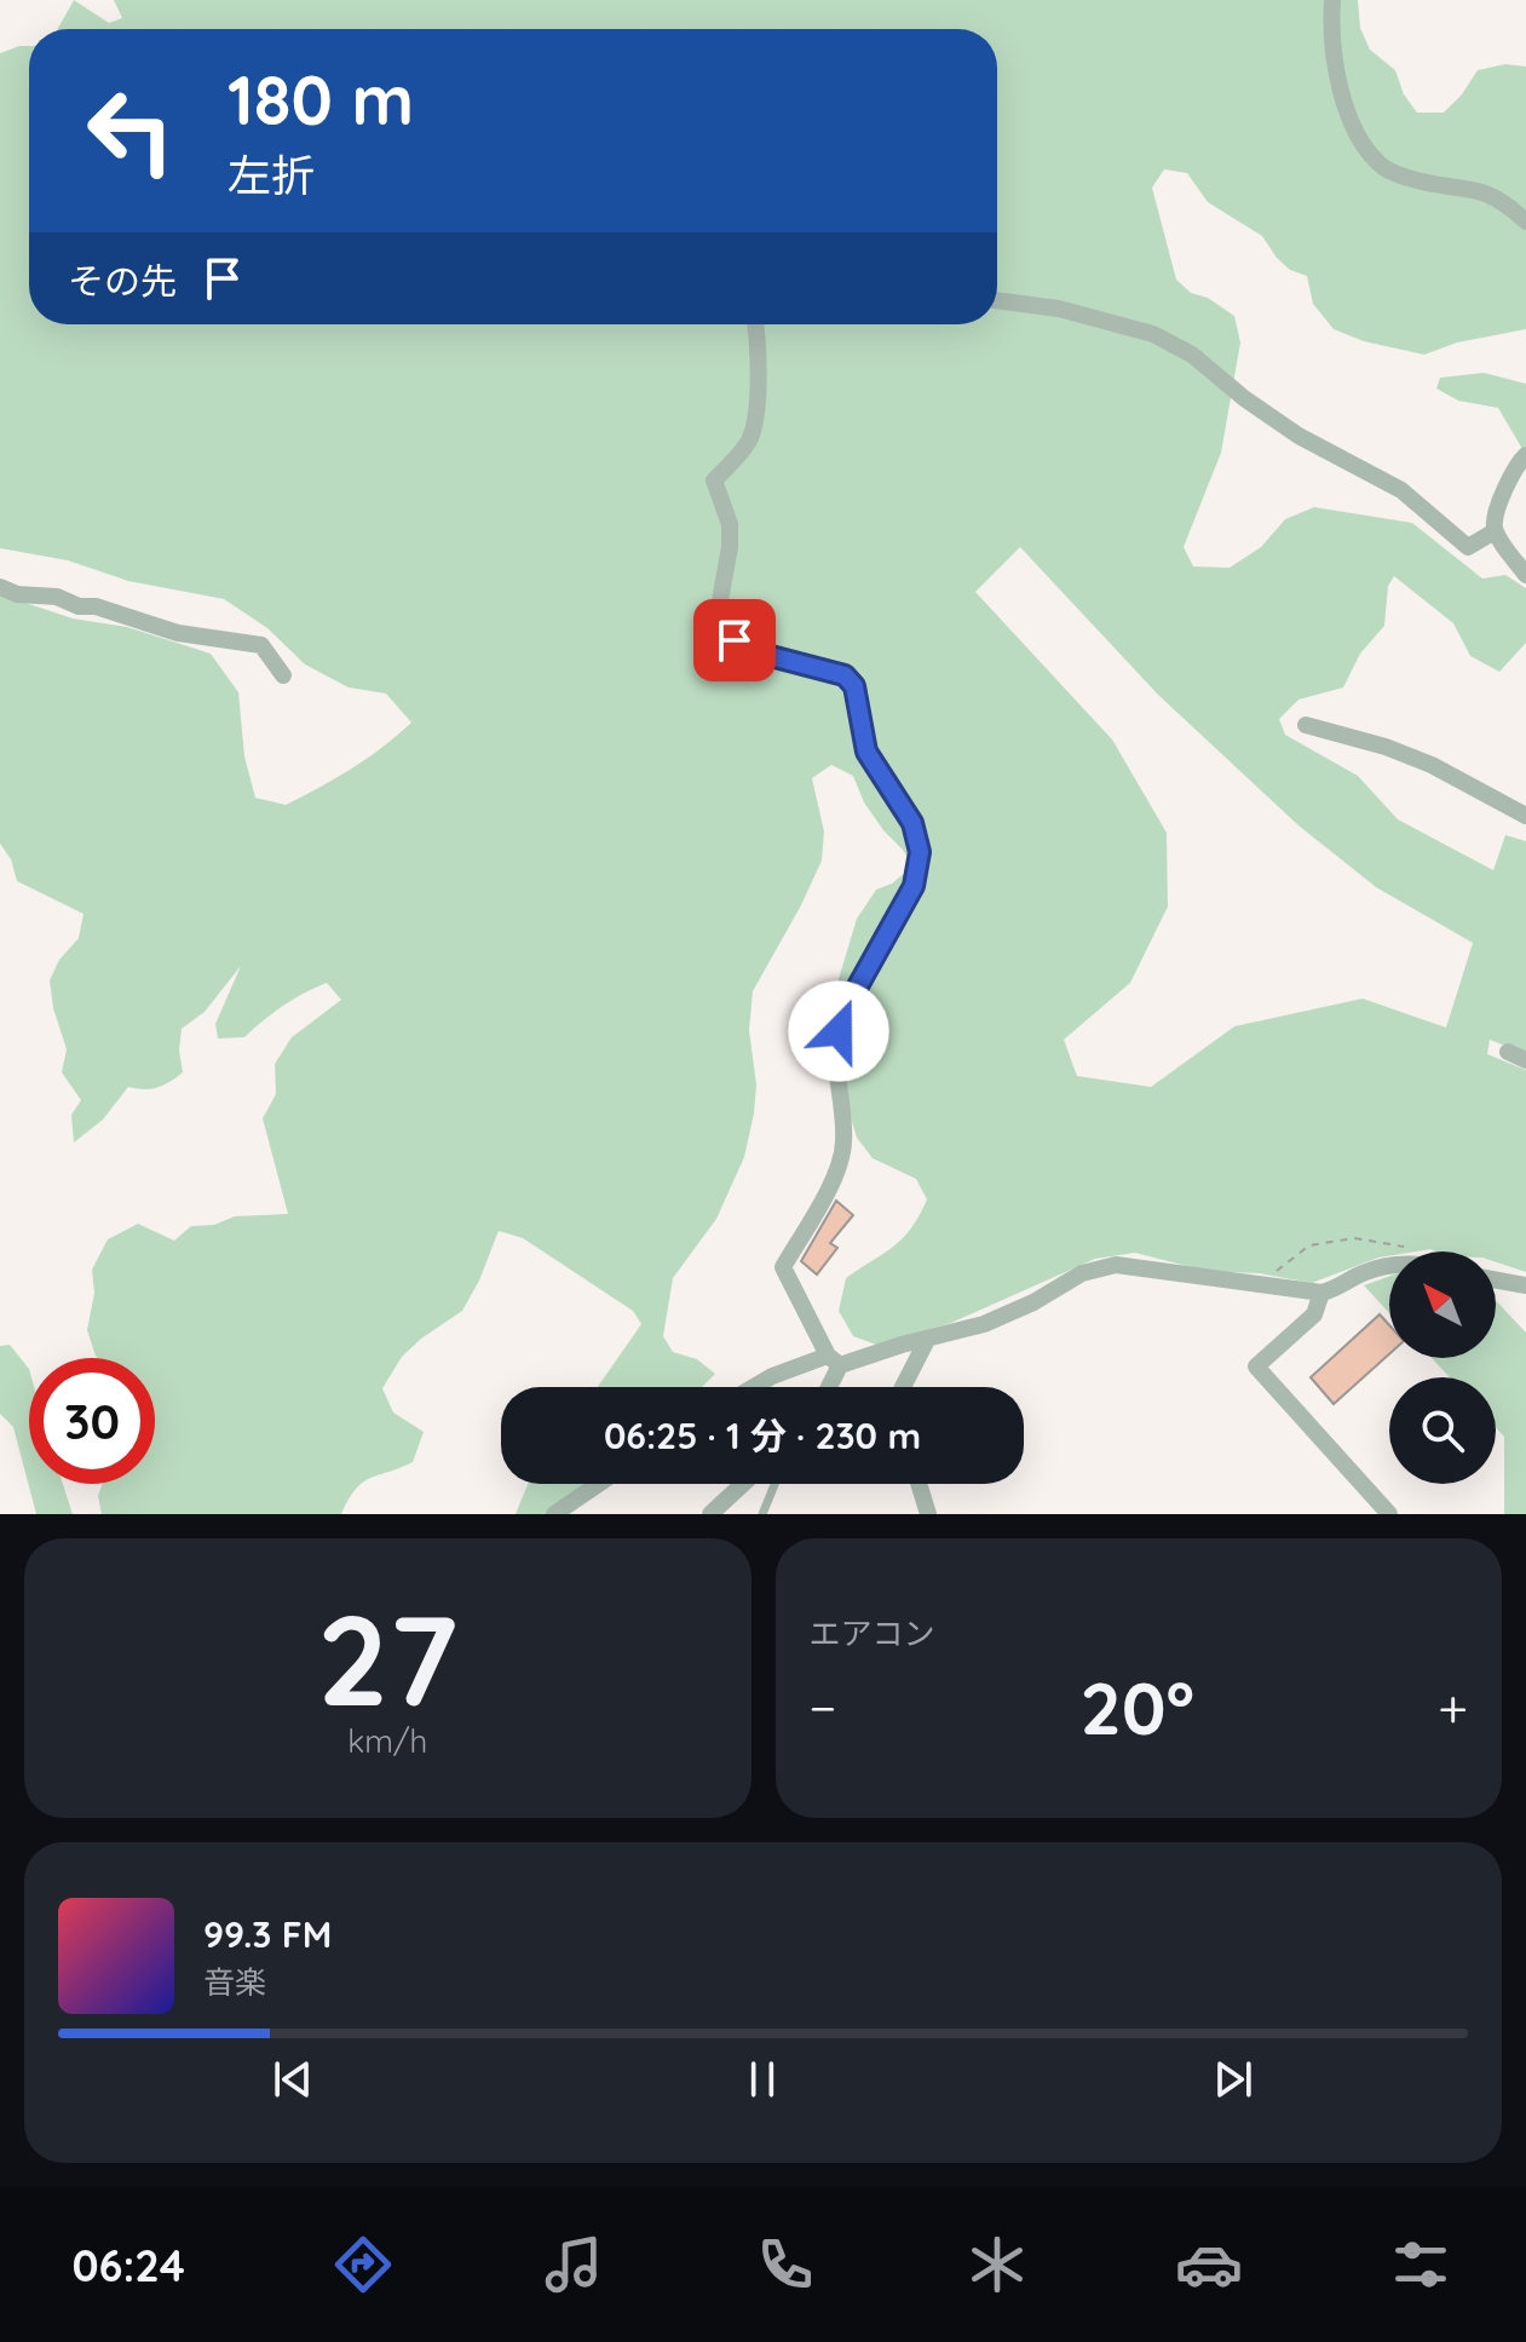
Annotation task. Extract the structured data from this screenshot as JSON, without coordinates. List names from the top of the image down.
{
  "north": "top left",
  "page": {
    "turn": ["180 m", "左折"],
    "then": "その先",
    "limit": "30",
    "trip": "06:25 · 1 分 · 230 m",
    "tile": [
      ["27", "km/h"],
      "エアコン"
    ],
    "heat": ["−", "20°", "+"],
    "song": ["99.3 FM", "音楽"],
    "tabs": "06:24"
  }
}
